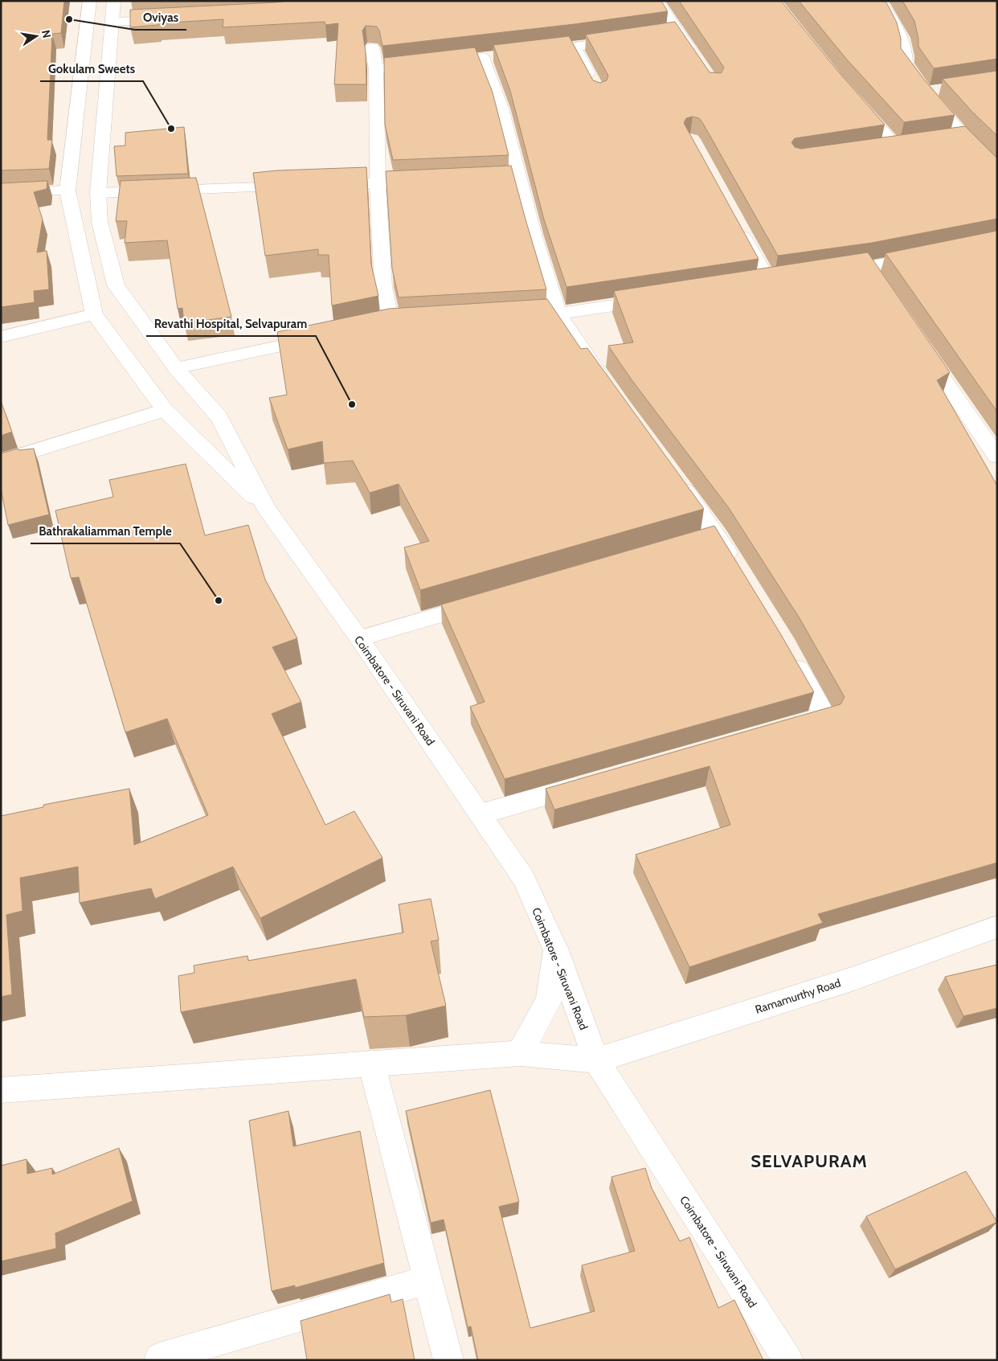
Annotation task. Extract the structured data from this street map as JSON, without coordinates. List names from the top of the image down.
{
  "streets": {
    "street": ["Coimbatore - Siruvani Road", "Ramamurthy Road"]
  },
  "crossings": [
    ["Coimbatore - Siruvani Road", "Ramamurthy Road"]
  ],
  "districts": ["SELVAPURAM"],
  "places": [
    "Oviyas",
    "Gokulam Sweets",
    "Revathi Hospital, Selvapuram",
    "Bathrakaliamman Temple"
  ],
  "north": "right"
}
